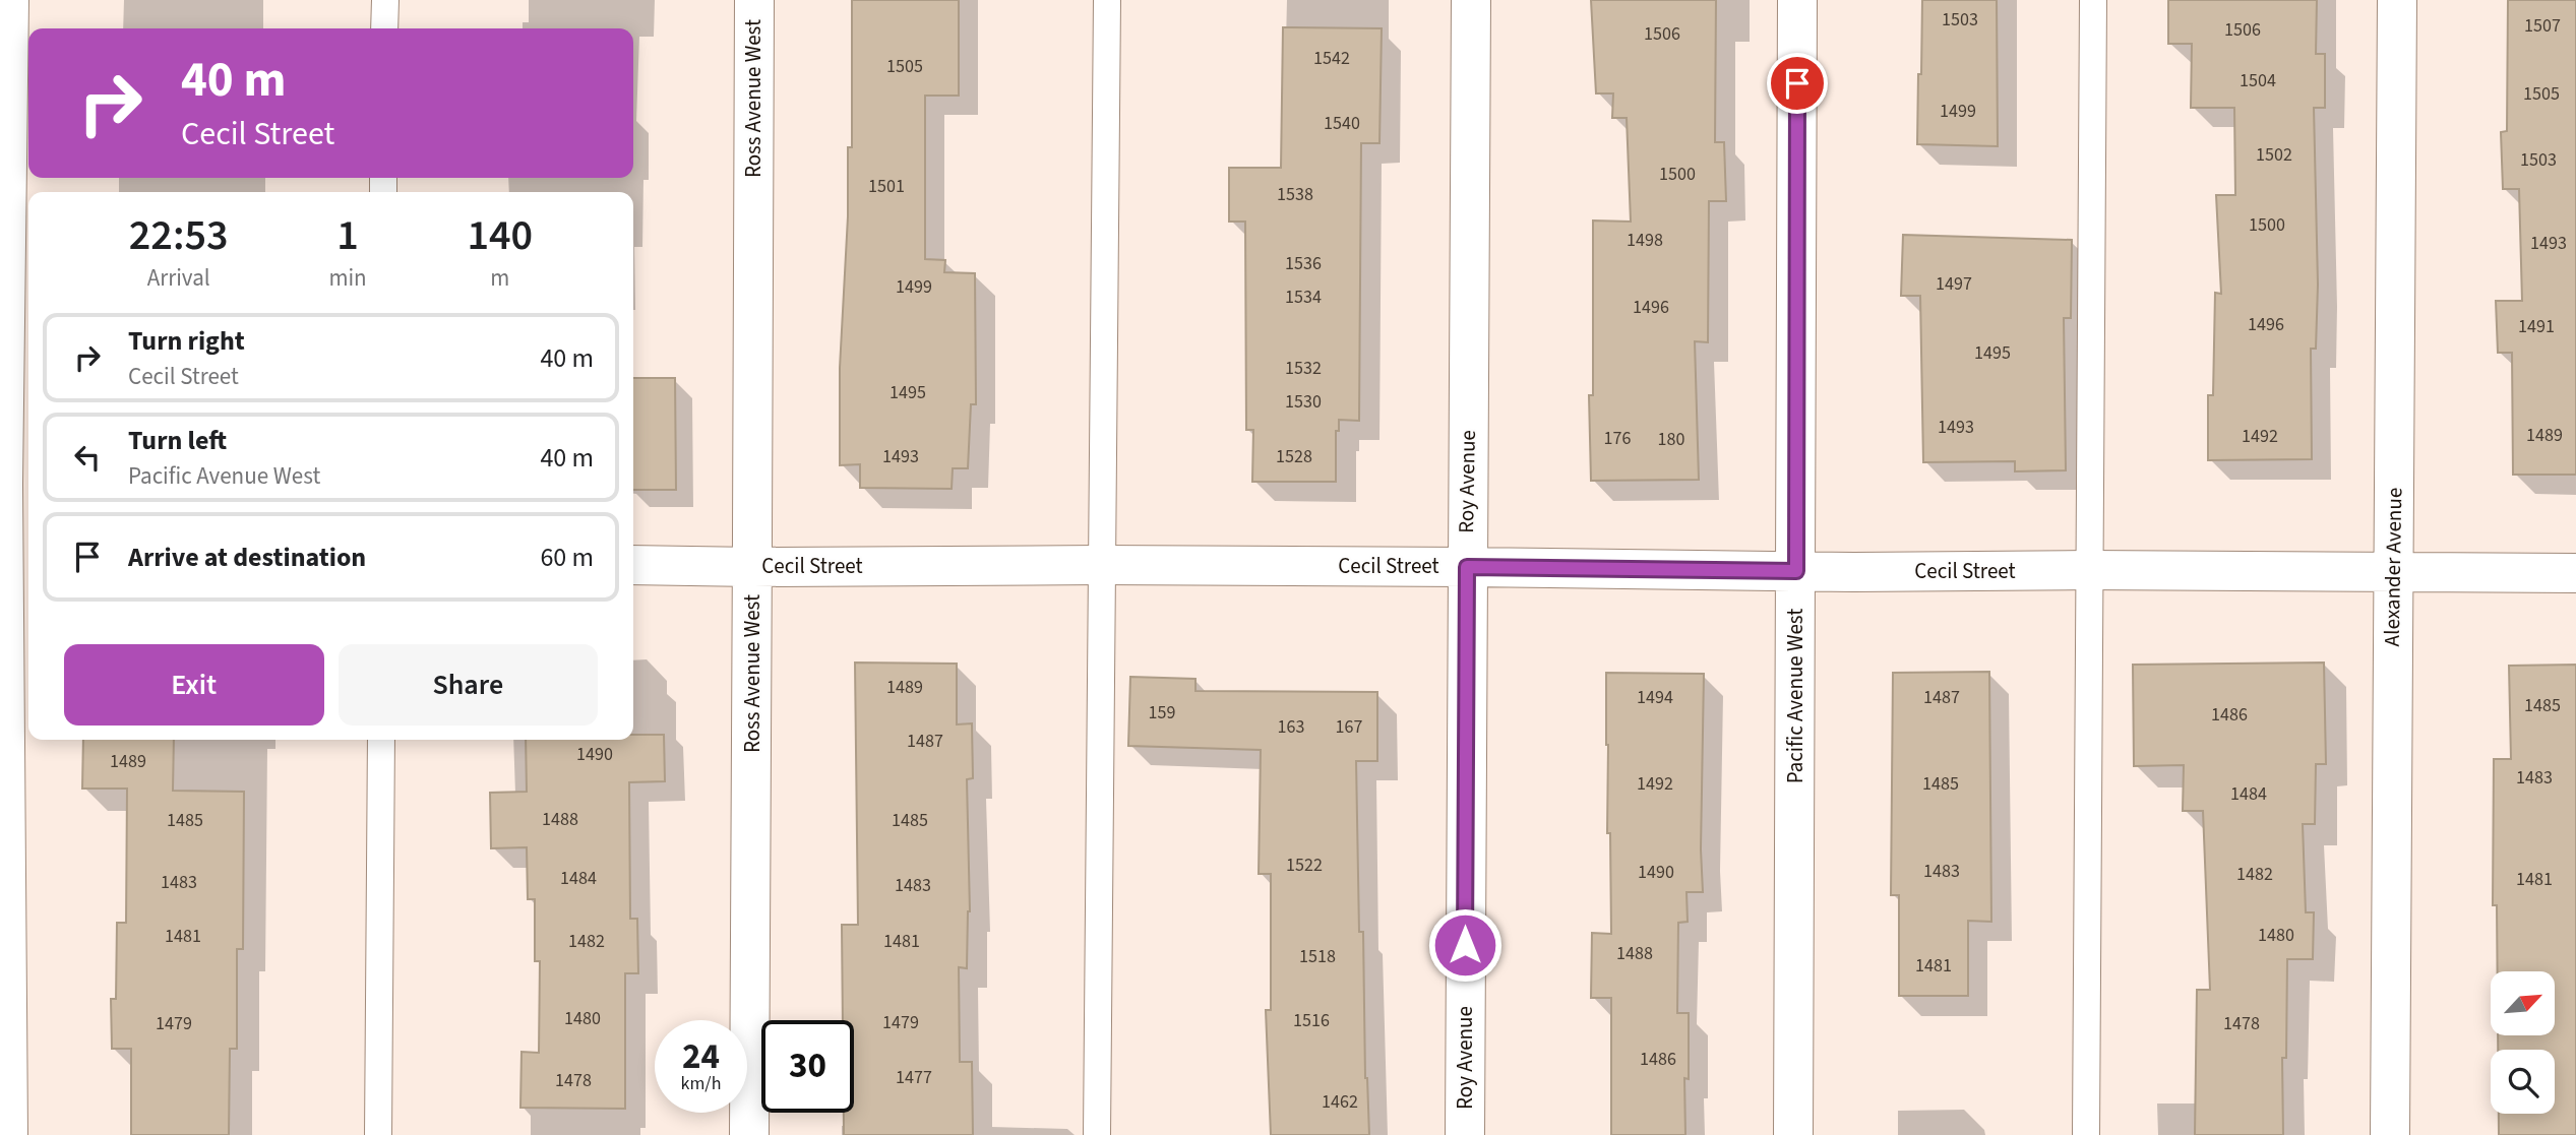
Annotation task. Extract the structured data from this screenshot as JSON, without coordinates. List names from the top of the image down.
{
  "streets": {
    "street": [
      "Ross Avenue West",
      "Roy Avenue",
      "Cecil Street",
      "Alexander Avenue",
      "Pacific Avenue West"
    ]
  },
  "crossings": [
    ["Ross Avenue West", "Cecil Street"],
    ["Roy Avenue", "Cecil Street"],
    ["Cecil Street", "Alexander Avenue"],
    ["Cecil Street", "Pacific Avenue West"]
  ],
  "house_numbers": [
    "1503",
    "1507",
    "1506",
    "1506",
    "1542",
    "1505",
    "1504",
    "1505",
    "1499",
    "1540",
    "1502",
    "1503",
    "1500",
    "1501",
    "1538",
    "1500",
    "1498",
    "1493",
    "1536",
    "1497",
    "1499",
    "1534",
    "1496",
    "1496",
    "1491",
    "1495",
    "1532",
    "1495",
    "1530",
    "1493",
    "1489",
    "1492",
    "176",
    "180",
    "1493",
    "1528",
    "1489",
    "1494",
    "1487",
    "1485",
    "159",
    "1486",
    "163",
    "167",
    "1487",
    "1490",
    "1489",
    "1483",
    "1492",
    "1485",
    "1484",
    "1488",
    "1485",
    "1485",
    "1522",
    "1483",
    "1490",
    "1482",
    "1484",
    "1481",
    "1483",
    "1483",
    "1480",
    "1481",
    "1482",
    "1481",
    "1488",
    "1518",
    "1481",
    "1480",
    "1516",
    "1479",
    "1479",
    "1478",
    "1486",
    "1477",
    "1478",
    "1462"
  ],
  "north": "top right",
  "page": {
    "turn": ["40 m", "Cecil Street"],
    "eta": [
      "22:53",
      "Arrival",
      "1",
      "min",
      "140",
      "m"
    ],
    "list": [
      {
        "name": "Turn right",
        "note": "Cecil Street",
        "value": "40 m"
      },
      {
        "name": "Turn left",
        "note": "Pacific Avenue West",
        "value": "40 m"
      },
      {
        "name": "Arrive at destination",
        "value": "60 m"
      }
    ],
    "buttons": ["Exit", "Share"],
    "speed": "24 km/h",
    "limit": "30"
  }
}
